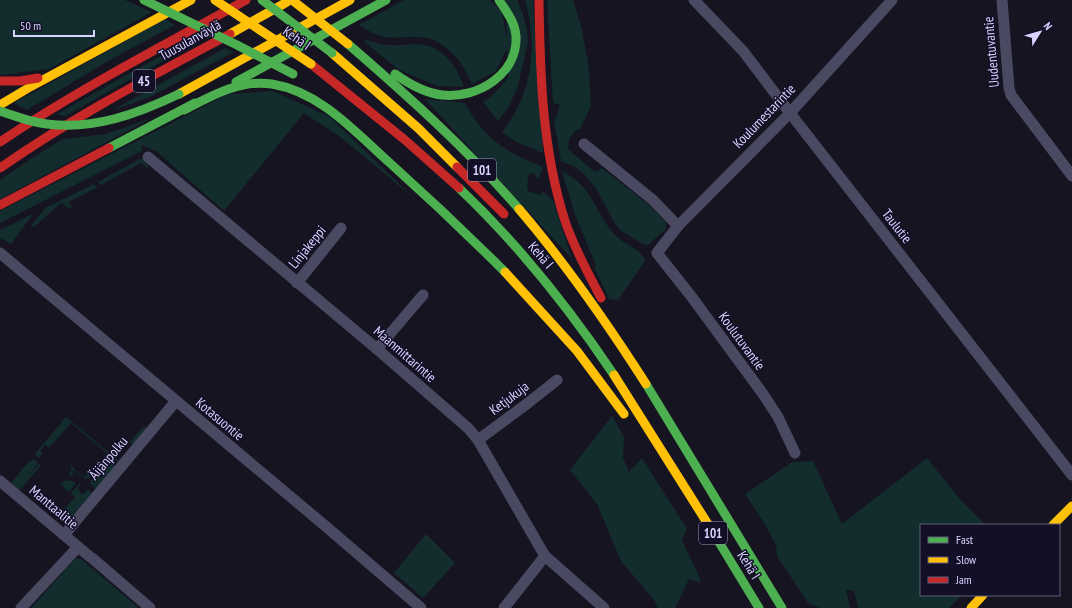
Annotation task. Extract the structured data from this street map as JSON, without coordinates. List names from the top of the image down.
{
  "streets": {
    "main road": [
      "Kehä I",
      "Tuusulanväylä",
      "45",
      "101"
    ],
    "street": [
      "Uudentuvantie",
      "Koulumestarintie",
      "Taulutie",
      "Linjakeppi",
      "Koulutuvantie",
      "Maanmittarintie",
      "Ketjukuja",
      "Kotasuontie",
      "Äijänpolku",
      "Manttaalitie"
    ]
  },
  "crossings": [
    ["Kehä I", "Tuusulanväylä"],
    ["Koulumestarintie", "Taulutie"],
    ["Koulumestarintie", "Koulutuvantie"],
    ["Linjakeppi", "Maanmittarintie"],
    ["Maanmittarintie", "Ketjukuja"],
    ["Kotasuontie", "Äijänpolku"],
    ["Äijänpolku", "Manttaalitie"]
  ],
  "legend": ["Fast", "Slow", "Jam"],
  "scale_bar": "50 m",
  "north": "top right"
}
